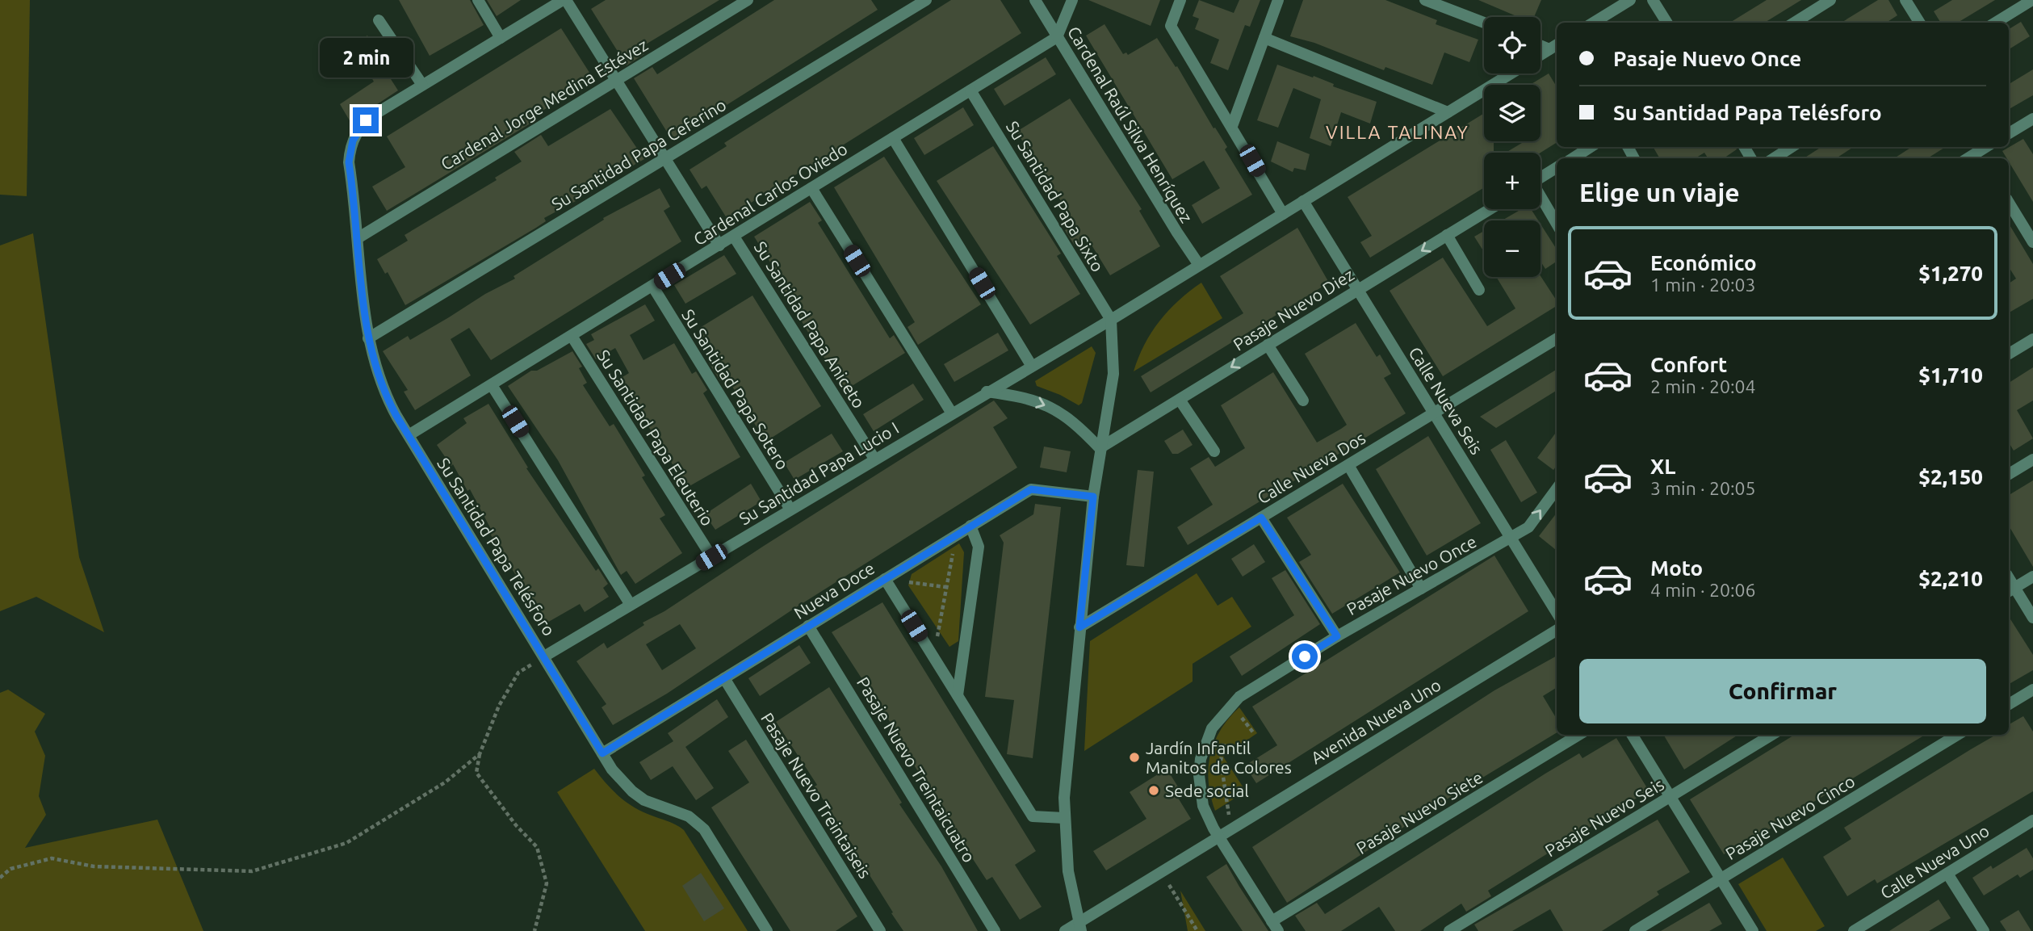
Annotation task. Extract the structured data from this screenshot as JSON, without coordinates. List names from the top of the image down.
{
  "streets": {
    "street": [
      "Cardenal Jorge Medina Estévez",
      "Cardenal Raúl Silva Henríquez",
      "Su Santidad Papa Ceferino",
      "Cardenal Carlos Oviedo",
      "Su Santidad Papa Sixto",
      "Pasaje Nuevo Diez",
      "Su Santidad Papa Aniceto",
      "Su Santidad Papa Sotero",
      "Calle Nueva Seis",
      "Su Santidad Papa Eleuterio",
      "Calle Nueva Dos",
      "Su Santidad Papa Lucio I",
      "Su Santidad Papa Telésforo",
      "Pasaje Nuevo Once",
      "Nueva Doce",
      "Avenida Nueva Uno",
      "Pasaje Nuevo Treintaicuatro",
      "Pasaje Nuevo Treintaiseis",
      "Pasaje Nuevo Siete",
      "Pasaje Nuevo Seis",
      "Pasaje Nuevo Cinco",
      "Calle Nueva Uno"
    ]
  },
  "crossings": [
    ["Cardenal Jorge Medina Estévez", "Su Santidad Papa Telésforo"],
    ["Cardenal Raúl Silva Henríquez", "Cardenal Carlos Oviedo"],
    ["Cardenal Raúl Silva Henríquez", "Su Santidad Papa Lucio I"],
    ["Su Santidad Papa Ceferino", "Su Santidad Papa Telésforo"],
    ["Cardenal Carlos Oviedo", "Su Santidad Papa Sixto"],
    ["Cardenal Carlos Oviedo", "Su Santidad Papa Aniceto"],
    ["Cardenal Carlos Oviedo", "Su Santidad Papa Sotero"],
    ["Cardenal Carlos Oviedo", "Su Santidad Papa Eleuterio"],
    ["Cardenal Carlos Oviedo", "Su Santidad Papa Telésforo"],
    ["Su Santidad Papa Sixto", "Su Santidad Papa Lucio I"],
    ["Pasaje Nuevo Diez", "Calle Nueva Seis"],
    ["Su Santidad Papa Aniceto", "Su Santidad Papa Lucio I"],
    ["Su Santidad Papa Sotero", "Su Santidad Papa Lucio I"],
    ["Calle Nueva Seis", "Calle Nueva Dos"],
    ["Calle Nueva Seis", "Su Santidad Papa Lucio I"],
    ["Calle Nueva Seis", "Pasaje Nuevo Once"],
    ["Su Santidad Papa Eleuterio", "Su Santidad Papa Lucio I"],
    ["Su Santidad Papa Lucio I", "Su Santidad Papa Telésforo"],
    ["Su Santidad Papa Telésforo", "Nueva Doce"],
    ["Pasaje Nuevo Once", "Avenida Nueva Uno"],
    ["Pasaje Nuevo Once", "Pasaje Nuevo Siete"],
    ["Nueva Doce", "Pasaje Nuevo Treintaicuatro"],
    ["Nueva Doce", "Pasaje Nuevo Treintaiseis"]
  ],
  "one_way": ["Pasaje Nuevo Diez"],
  "districts": ["VILLA TALINAY"],
  "places": ["Jardín Infantil Manitos de Colores", "Sede social"],
  "page": {
    "map_buttons": ["+", "−"],
    "banner": ["Pasaje Nuevo Once", "Su Santidad Papa Telésforo"],
    "bubble": "2 min",
    "heading": "Elige un viaje",
    "list": [
      {
        "name": "Económico",
        "note": "1 min · 20:03",
        "value": "$1,270"
      },
      {
        "name": "Confort",
        "note": "2 min · 20:04",
        "value": "$1,710"
      },
      {
        "name": "XL",
        "note": "3 min · 20:05",
        "value": "$2,150"
      },
      {
        "name": "Moto",
        "note": "4 min · 20:06",
        "value": "$2,210"
      }
    ],
    "buttons": "Confirmar"
  }
}
